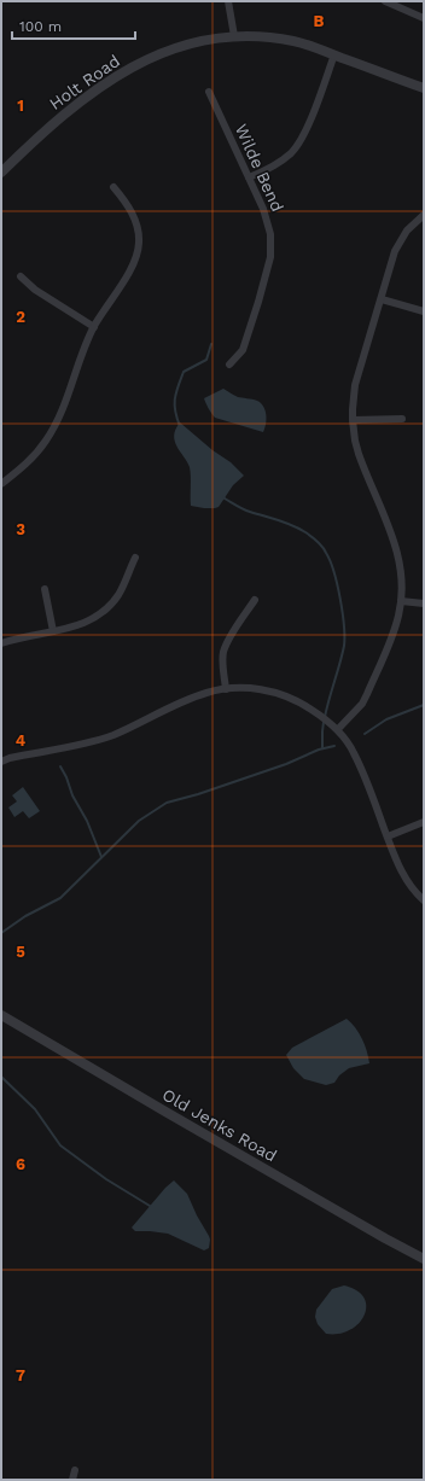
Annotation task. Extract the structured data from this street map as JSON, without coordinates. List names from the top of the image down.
{
  "streets": {
    "street": ["Holt Road", "Wilde Bend", "Old Jenks Road"]
  },
  "scale_bar": "100 m",
  "grid": {
    "columns": ["B"],
    "rows": [
      "1",
      "2",
      "3",
      "4",
      "5",
      "6",
      "7"
    ]
  }
}
